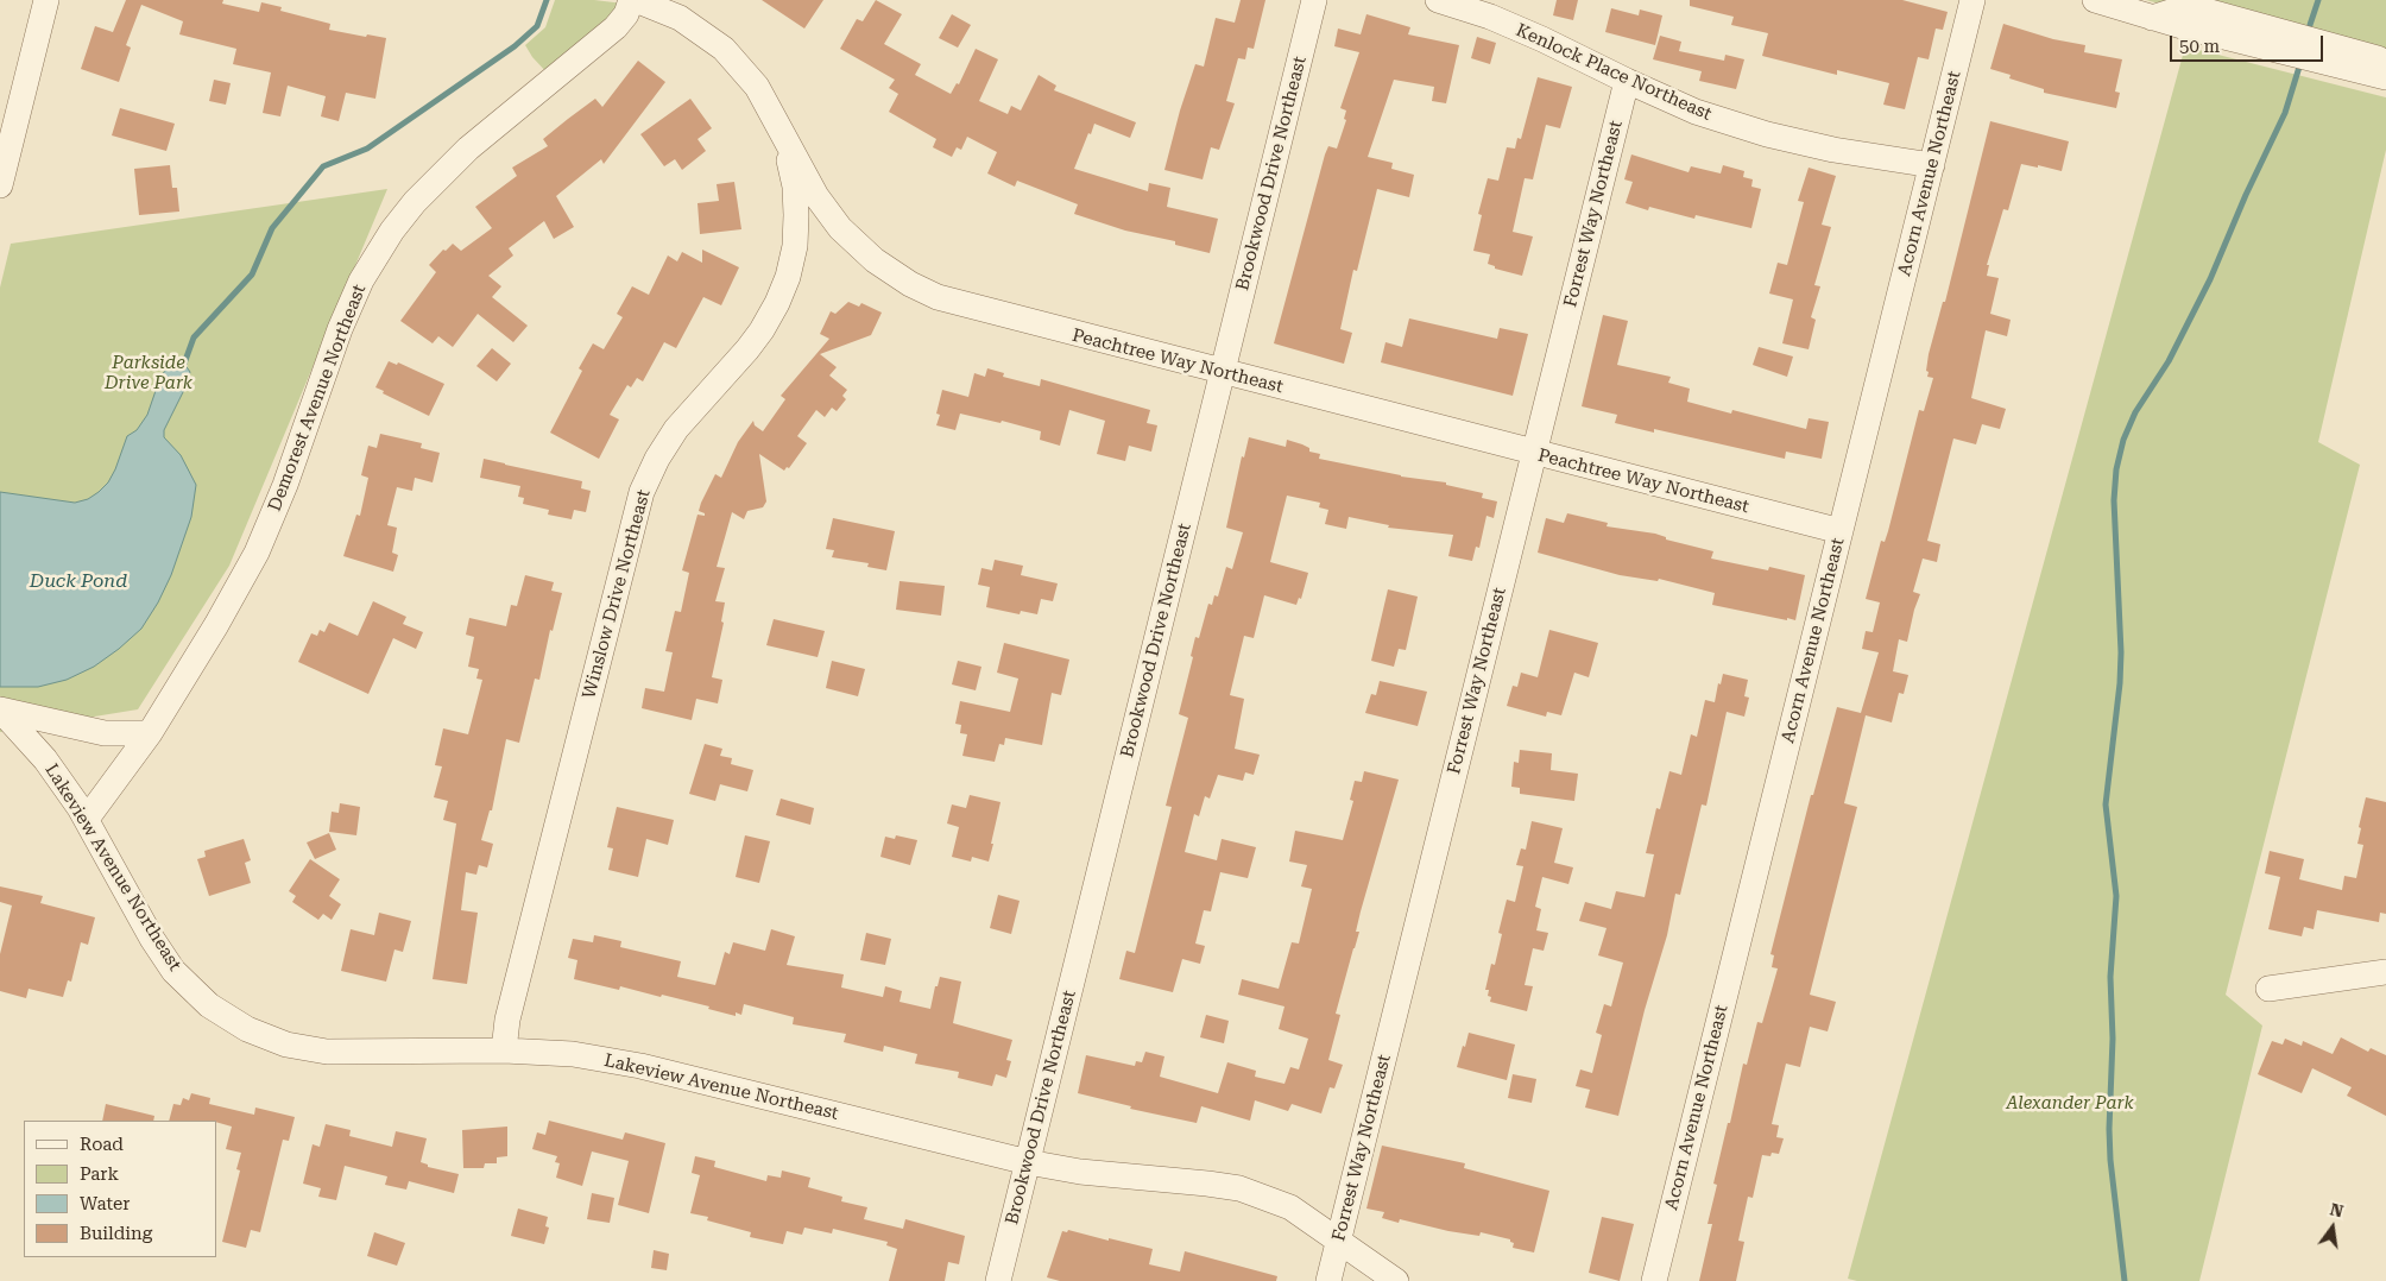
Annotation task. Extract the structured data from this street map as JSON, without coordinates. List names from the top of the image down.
{
  "streets": {
    "street": [
      "Kenlock Place Northeast",
      "Brookwood Drive Northeast",
      "Acorn Avenue Northeast",
      "Forrest Way Northeast",
      "Peachtree Way Northeast",
      "Demorest Avenue Northeast",
      "Winslow Drive Northeast",
      "Lakeview Avenue Northeast"
    ]
  },
  "crossings": [
    ["Kenlock Place Northeast", "Acorn Avenue Northeast"],
    ["Kenlock Place Northeast", "Forrest Way Northeast"],
    ["Brookwood Drive Northeast", "Peachtree Way Northeast"],
    ["Brookwood Drive Northeast", "Lakeview Avenue Northeast"],
    ["Acorn Avenue Northeast", "Peachtree Way Northeast"],
    ["Forrest Way Northeast", "Peachtree Way Northeast"],
    ["Forrest Way Northeast", "Lakeview Avenue Northeast"],
    ["Peachtree Way Northeast", "Winslow Drive Northeast"],
    ["Demorest Avenue Northeast", "Lakeview Avenue Northeast"],
    ["Winslow Drive Northeast", "Lakeview Avenue Northeast"]
  ],
  "water": ["Duck Pond"],
  "parks": ["Parkside Drive Park", "Alexander Park"],
  "legend": [
    "Road",
    "Park",
    "Water",
    "Building"
  ],
  "scale_bar": "50 m",
  "north": "top"
}
